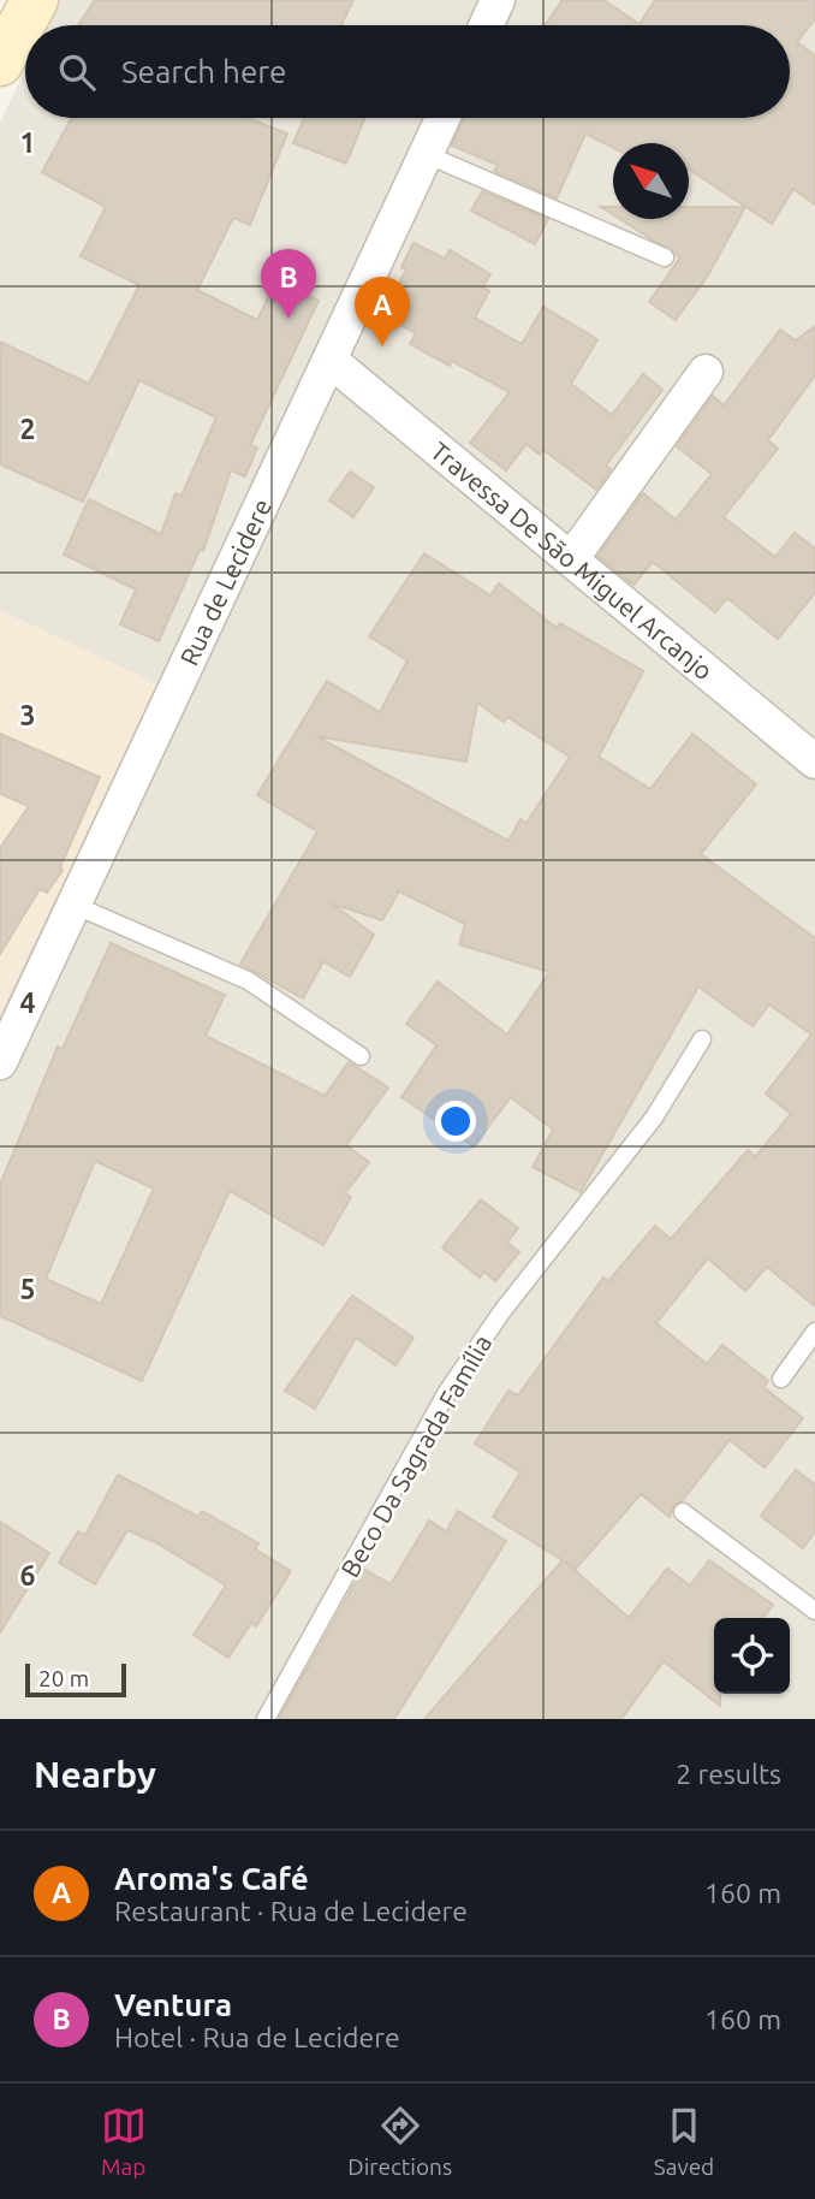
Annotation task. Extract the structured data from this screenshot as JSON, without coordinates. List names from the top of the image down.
{
  "streets": {
    "street": ["Travessa De São Miguel Arcanjo", "Rua de Lecidere"],
    "lane": ["Beco Da Sagrada Família"]
  },
  "crossings": [
    ["Travessa De São Miguel Arcanjo", "Rua de Lecidere"]
  ],
  "scale_bar": "20 m",
  "north": "top left",
  "page": {
    "search": "Search here",
    "pins": ["B", "A"],
    "scale": "20 m",
    "heading": ["Nearby", "2 results"],
    "list": [
      {
        "mark": "A",
        "name": "Aroma's Café",
        "note": "Restaurant · Rua de Lecidere",
        "value": "160 m"
      },
      {
        "mark": "B",
        "name": "Ventura",
        "note": "Hotel · Rua de Lecidere",
        "value": "160 m"
      }
    ],
    "nav": ["Map", "Directions", "Saved"]
  },
  "grid": {
    "rows": [
      "1",
      "2",
      "3",
      "4",
      "5",
      "6"
    ]
  }
}
